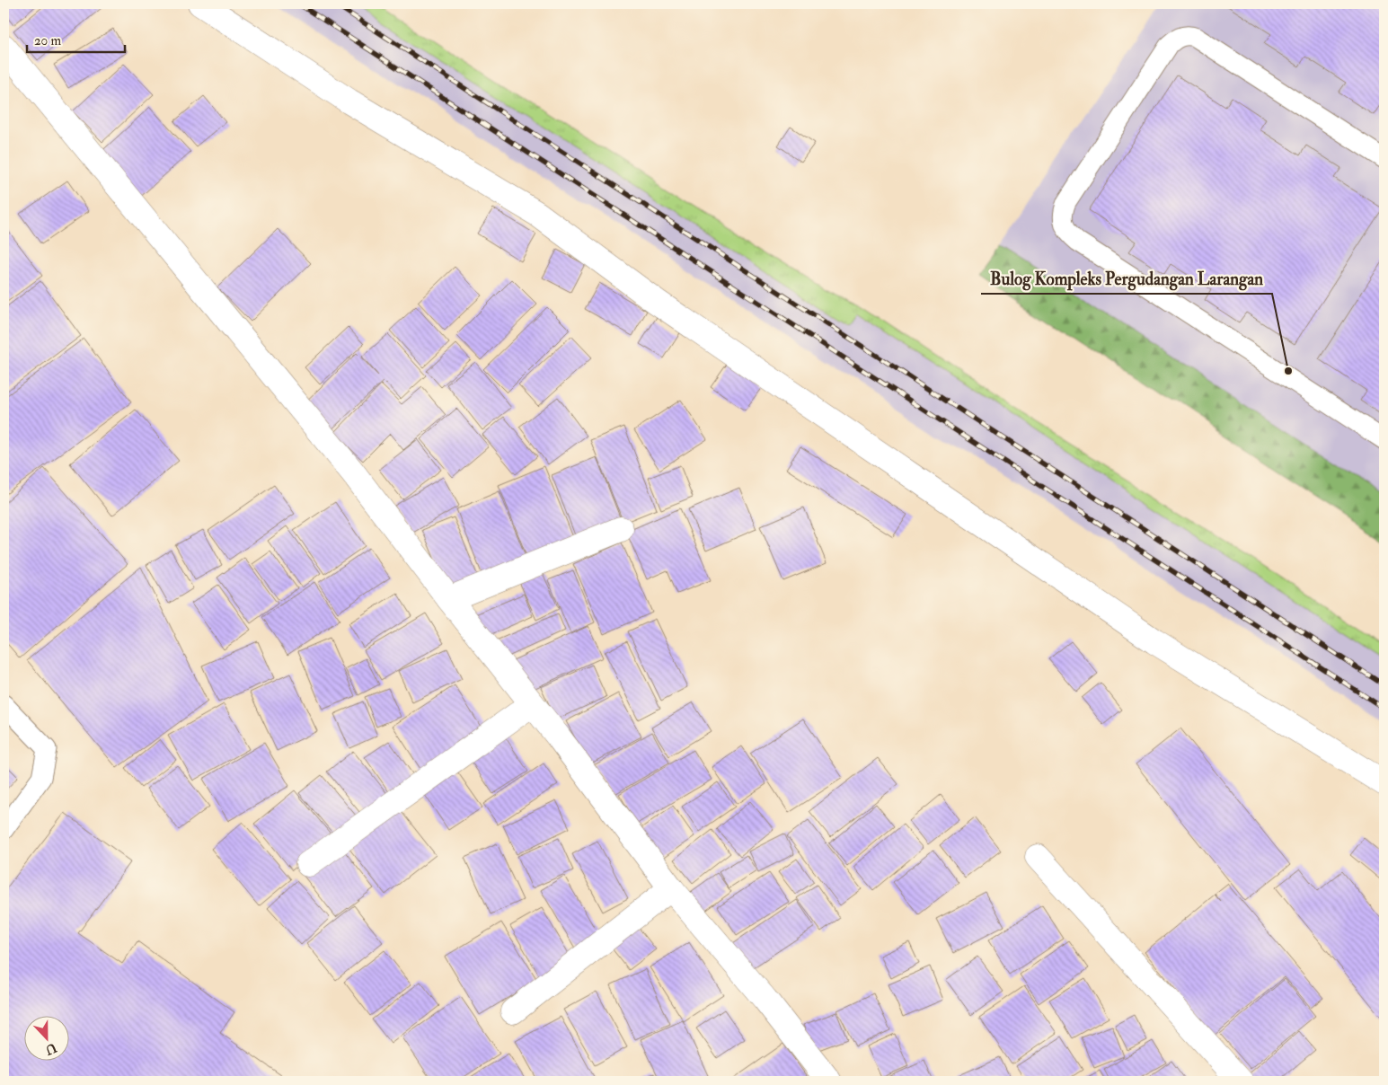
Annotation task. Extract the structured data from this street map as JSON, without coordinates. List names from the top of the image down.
{
  "places": ["Bulog Kompleks Pergudangan Larangan"],
  "scale_bar": "20 m",
  "north": "bottom"
}
